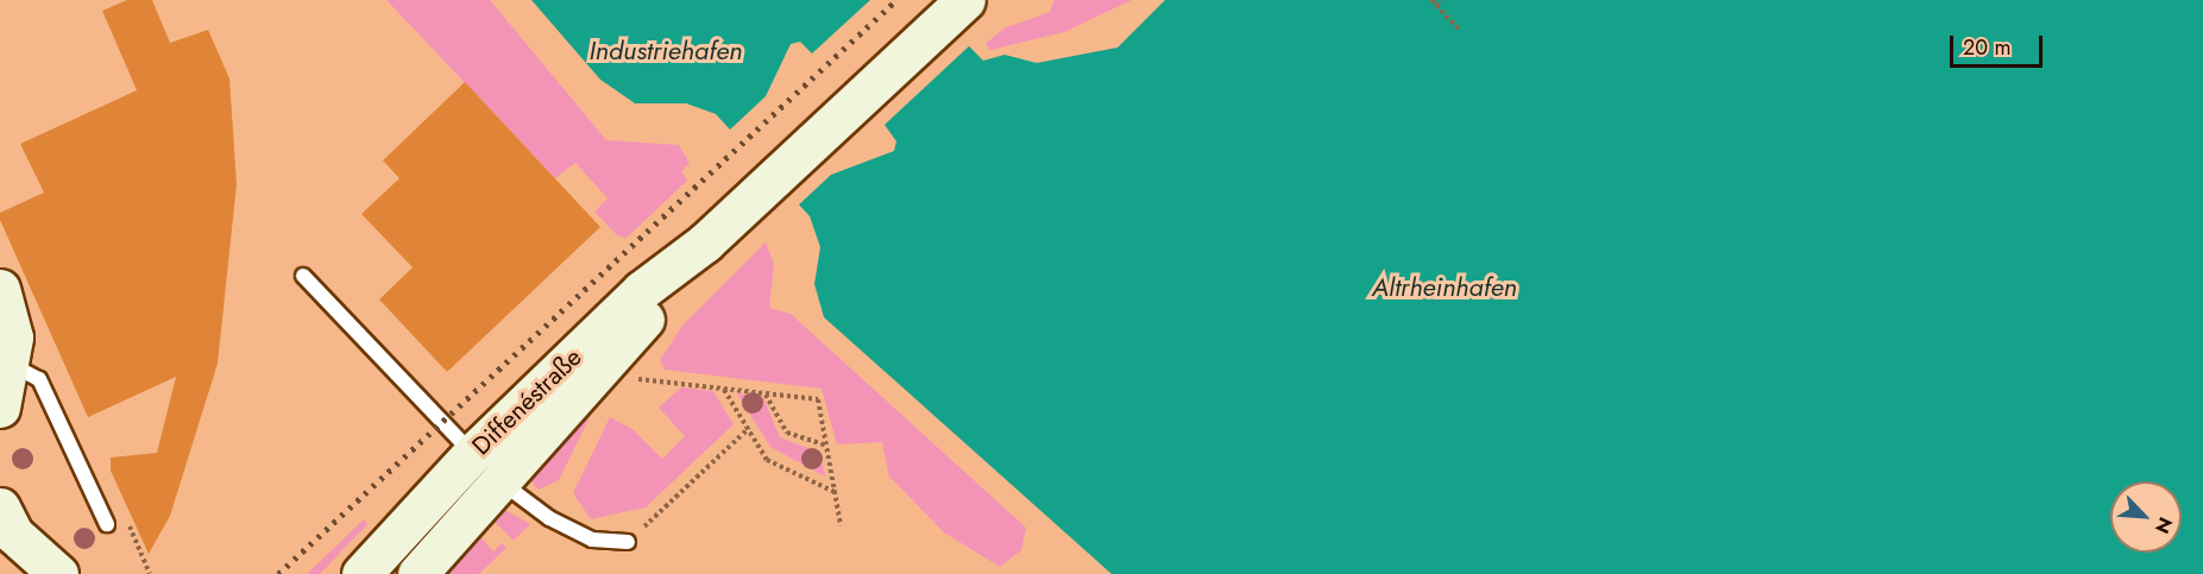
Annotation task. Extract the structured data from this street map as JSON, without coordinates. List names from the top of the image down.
{
  "streets": {
    "main road": ["Diffenéstraße"]
  },
  "water": ["Industriehafen", "Altrheinhafen"],
  "scale_bar": "20 m",
  "north": "bottom right"
}
